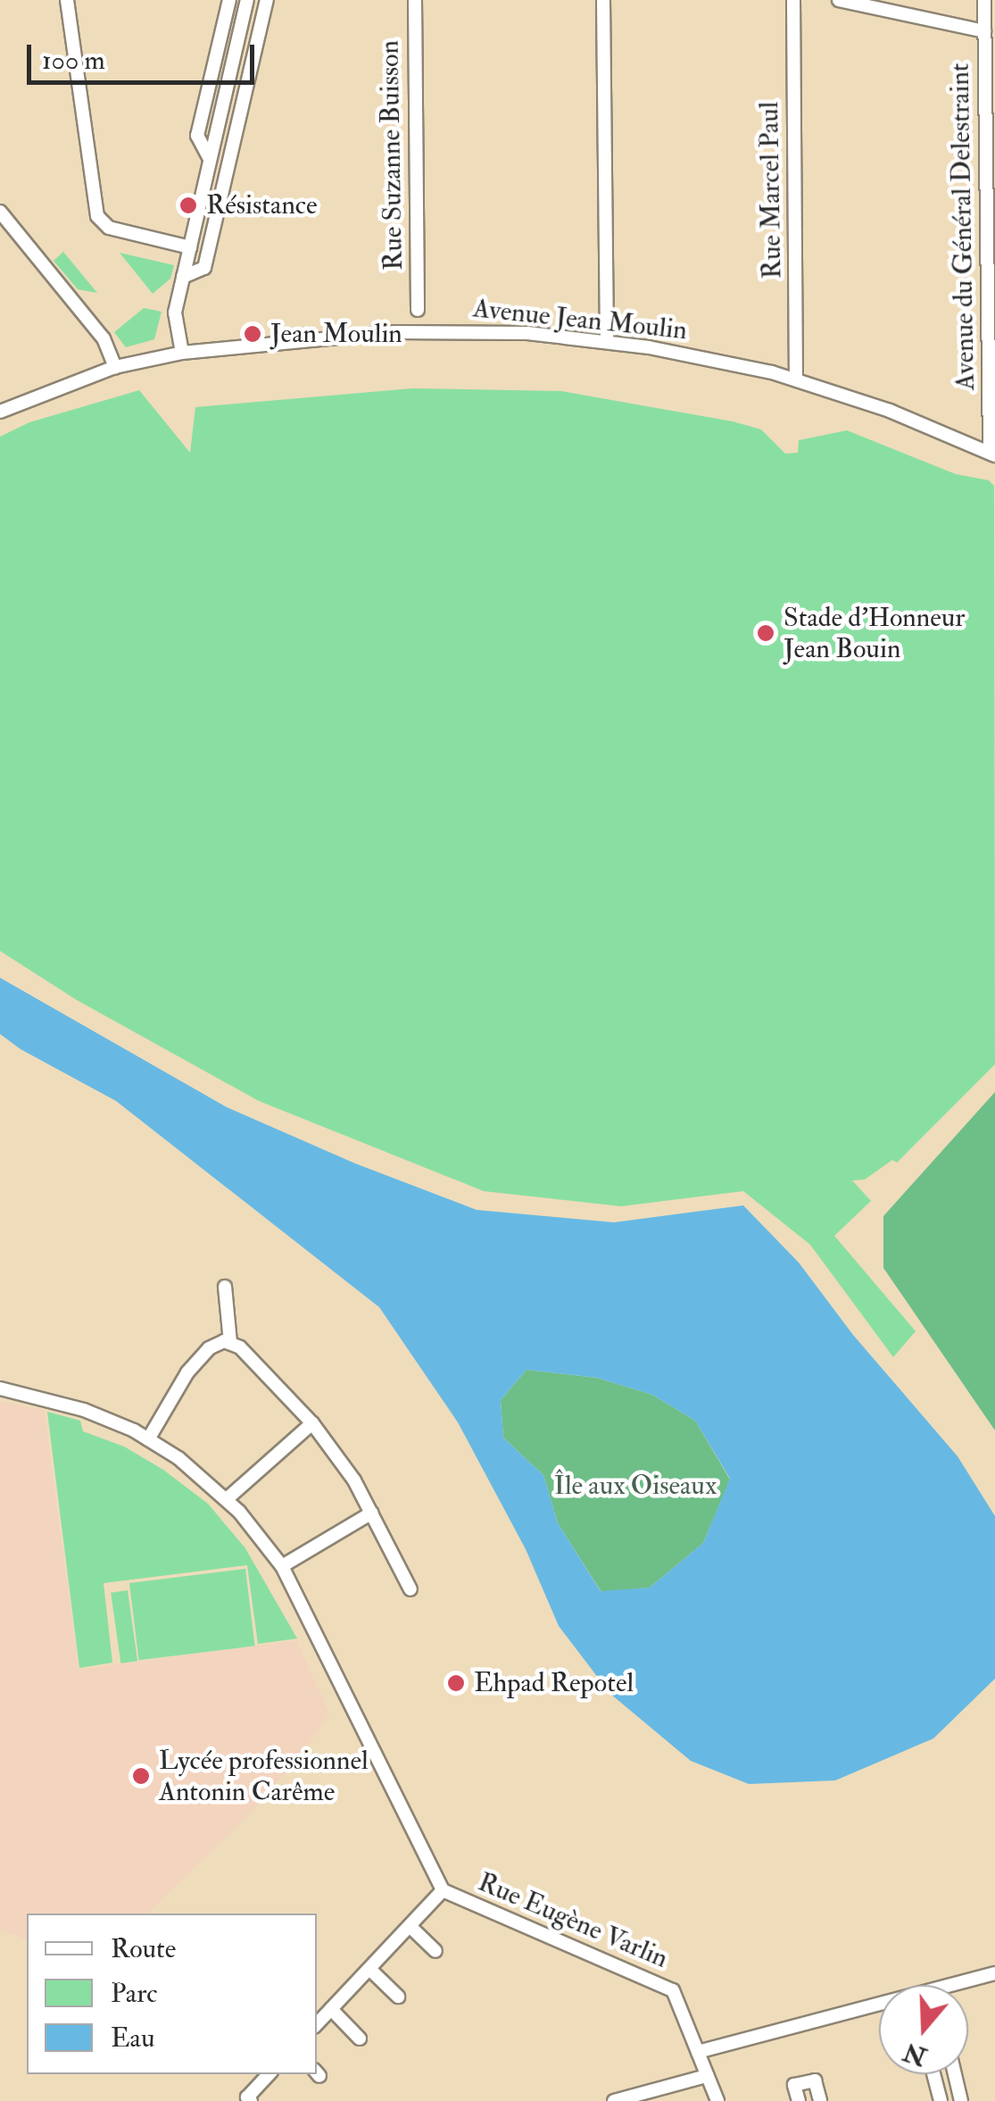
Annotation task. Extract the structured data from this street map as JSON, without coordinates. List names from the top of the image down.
{
  "streets": {
    "street": [
      "Rue Suzanne Buisson",
      "Rue Marcel Paul",
      "Avenue du Général Delestraint",
      "Avenue Jean Moulin",
      "Rue Eugène Varlin"
    ]
  },
  "crossings": [
    ["Rue Marcel Paul", "Avenue Jean Moulin"],
    ["Avenue du Général Delestraint", "Avenue Jean Moulin"]
  ],
  "parks": ["Île aux Oiseaux"],
  "places": [
    "Résistance",
    "Jean Moulin",
    "Stade d'Honneur Jean Bouin",
    "Ehpad Repotel",
    "Lycée professionnel Antonin Carême"
  ],
  "legend": ["Route", "Parc", "Eau"],
  "scale_bar": "100 m",
  "north": "bottom"
}
